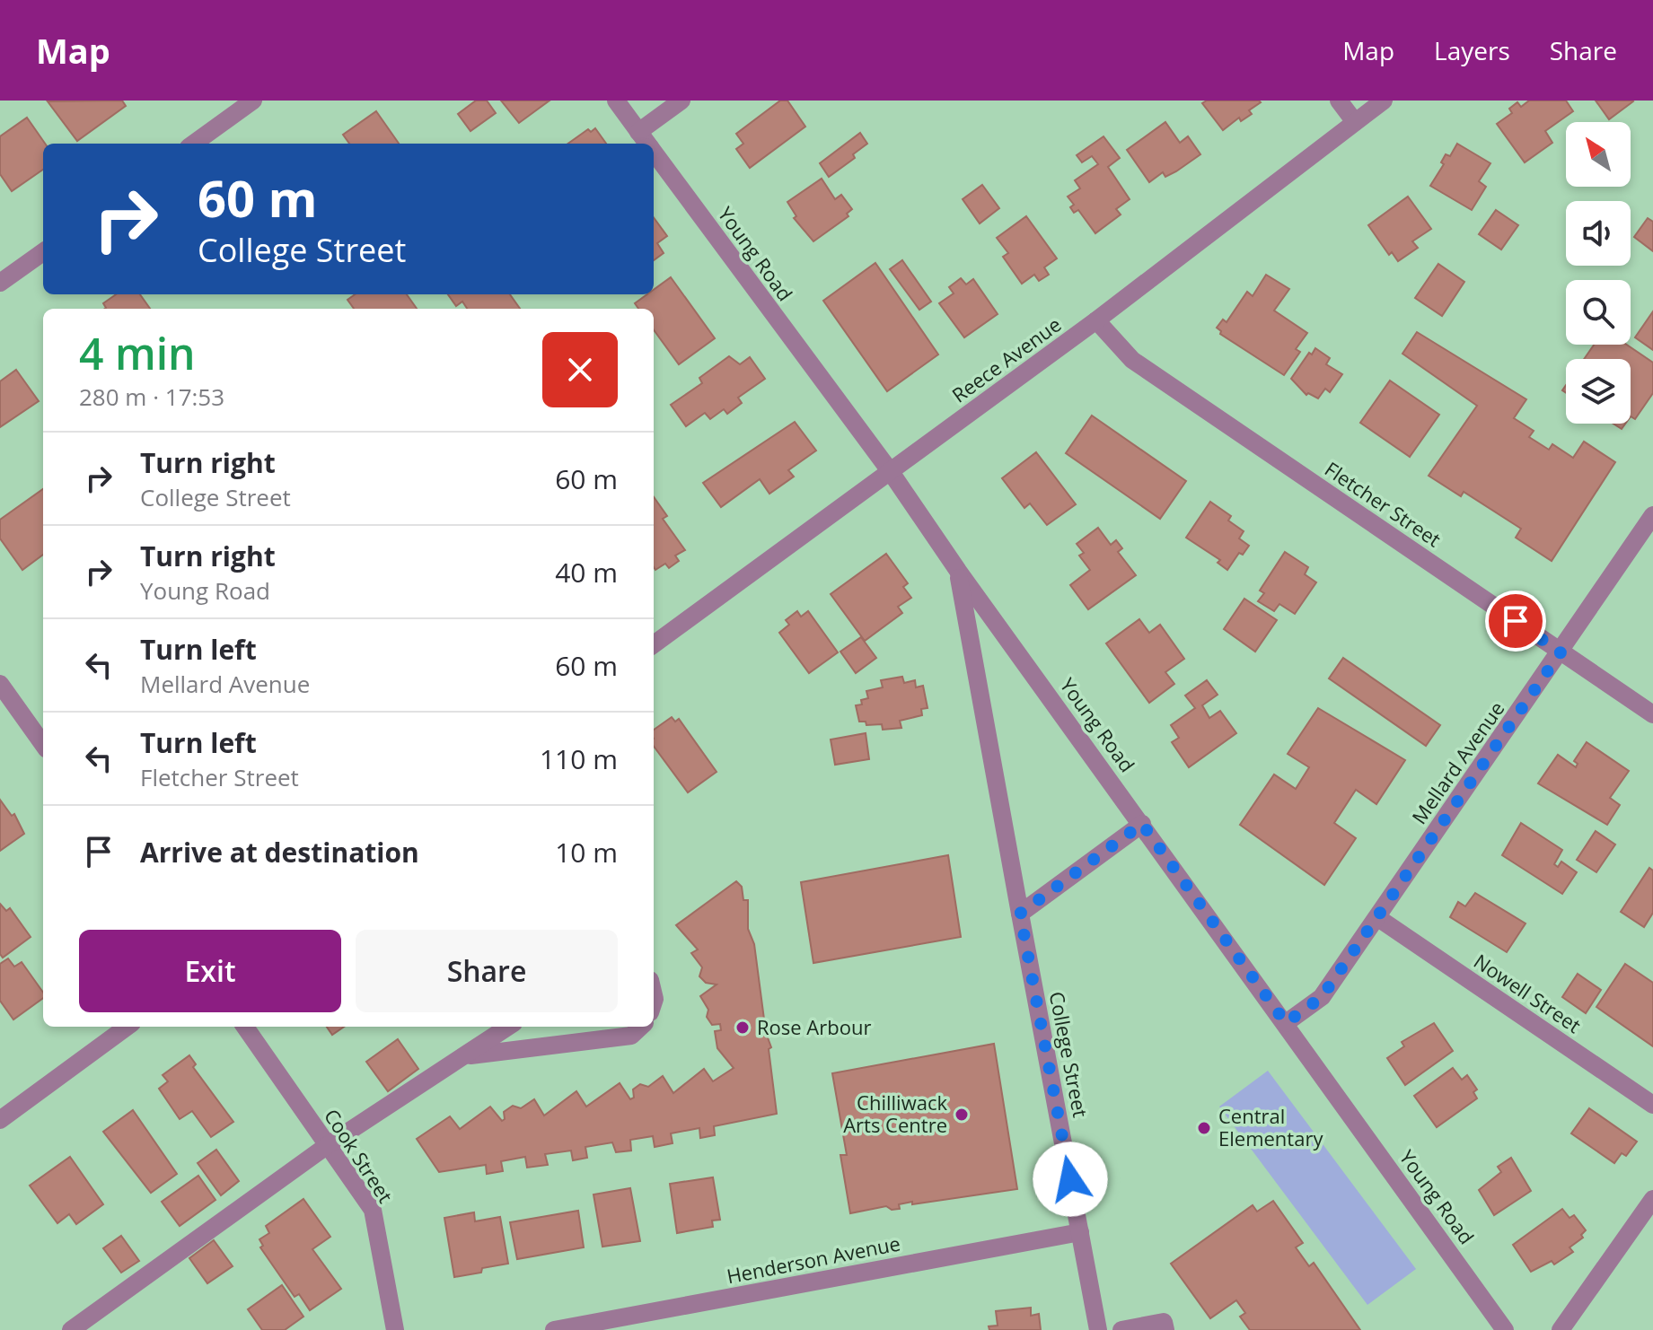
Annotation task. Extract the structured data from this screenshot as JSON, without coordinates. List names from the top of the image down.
{
  "streets": {
    "street": [
      "Young Road",
      "Reece Avenue",
      "Fletcher Street",
      "Mellard Avenue",
      "Nowell Street",
      "College Street",
      "Cook Street",
      "Henderson Avenue"
    ]
  },
  "crossings": [
    ["Young Road", "Reece Avenue"],
    ["Young Road", "Mellard Avenue"],
    ["Young Road", "College Street"],
    ["Reece Avenue", "Fletcher Street"],
    ["Fletcher Street", "Mellard Avenue"],
    ["Mellard Avenue", "Nowell Street"],
    ["College Street", "Henderson Avenue"]
  ],
  "places": ["Rose Arbour", "Chilliwack Arts Centre", "Central Elementary"],
  "north": "top left",
  "page": {
    "header": "Map",
    "nav": ["Map", "Layers", "Share"],
    "turn": ["60 m", "College Street"],
    "heading": ["4 min", "280 m · 17:53"],
    "list": [
      {
        "name": "Turn right",
        "note": "College Street",
        "value": "60 m"
      },
      {
        "name": "Turn right",
        "note": "Young Road",
        "value": "40 m"
      },
      {
        "name": "Turn left",
        "note": "Mellard Avenue",
        "value": "60 m"
      },
      {
        "name": "Turn left",
        "note": "Fletcher Street",
        "value": "110 m"
      },
      {
        "name": "Arrive at destination",
        "value": "10 m"
      }
    ],
    "buttons": ["Exit", "Share"]
  }
}
